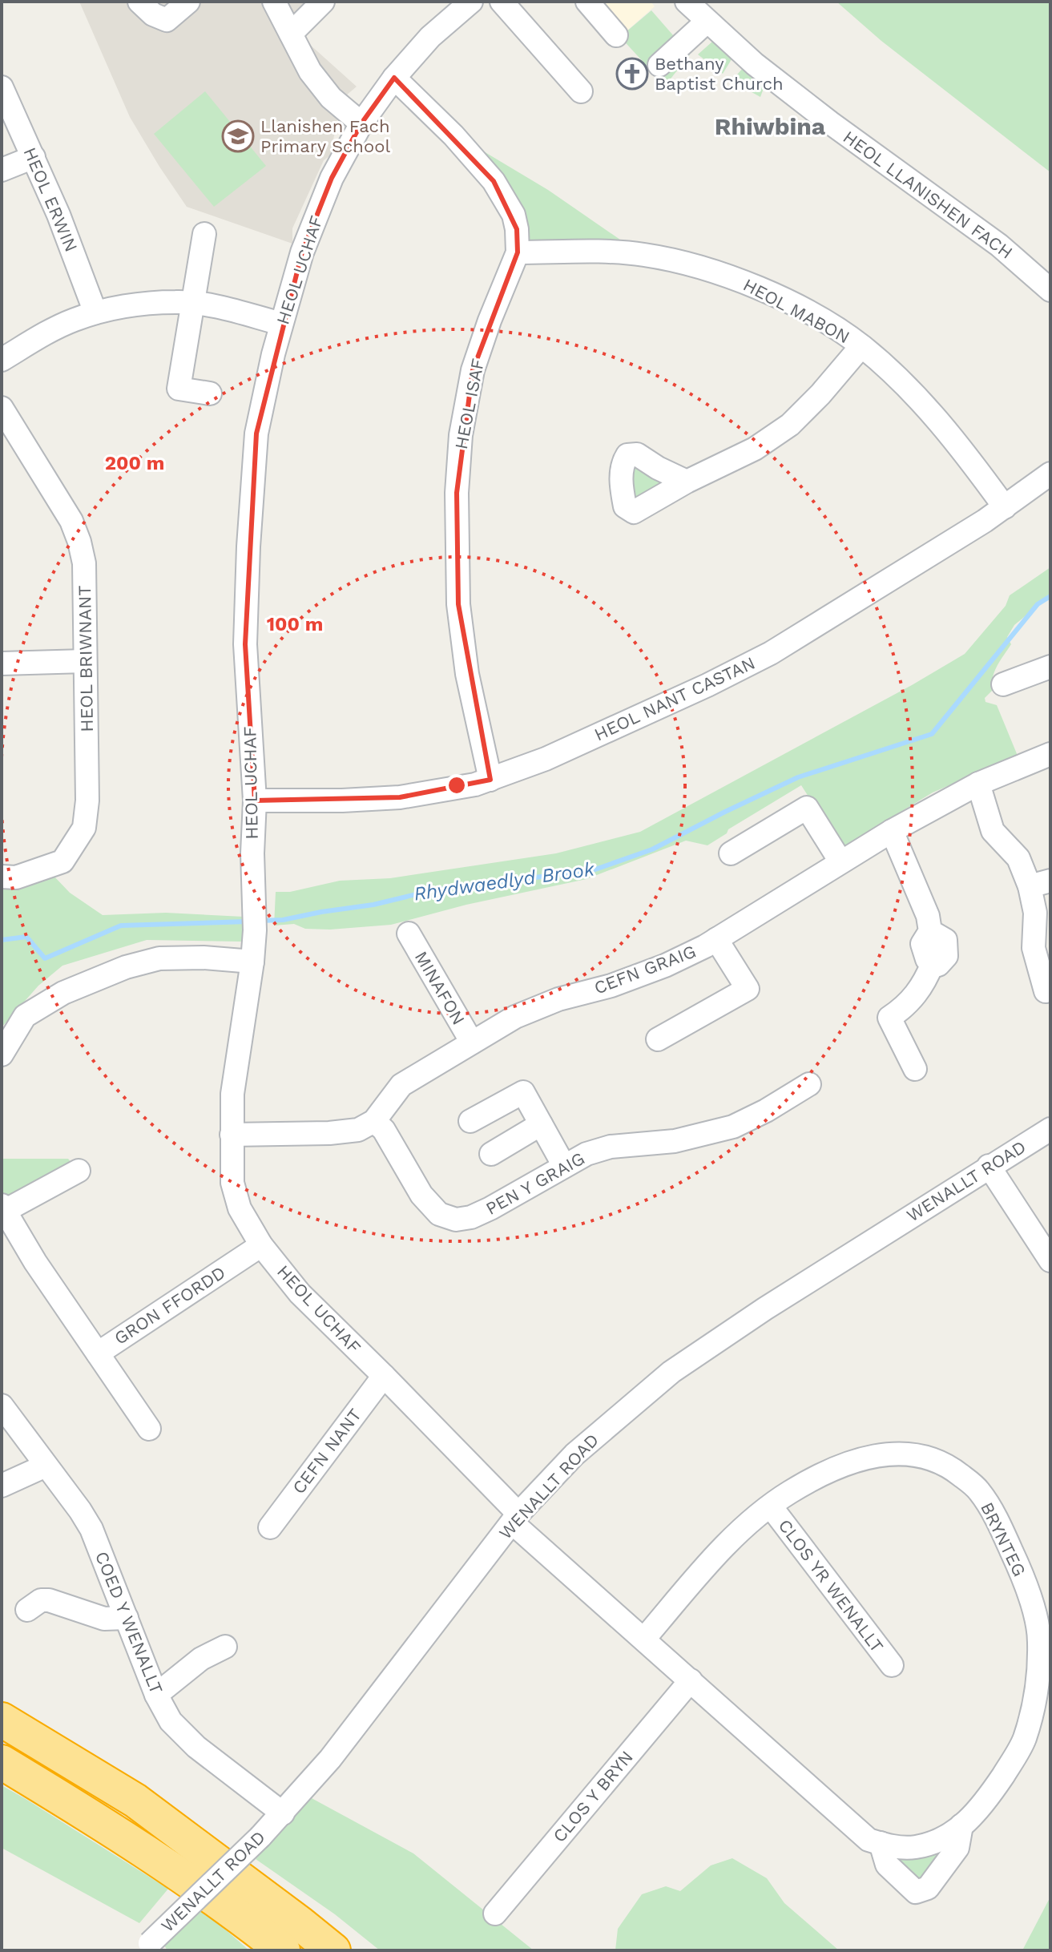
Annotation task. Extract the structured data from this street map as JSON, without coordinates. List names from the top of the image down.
{
  "streets": {
    "street": [
      "HEOL LLANISHEN FACH",
      "HEOL ERWIN",
      "HEOL UCHAF",
      "HEOL MABON",
      "HEOL ISAF",
      "HEOL BRIWNANT",
      "HEOL NANT CASTAN",
      "CEFN GRAIG",
      "MINAFON",
      "WENALLT ROAD",
      "PEN Y GRAIG",
      "GRON FFORDD",
      "CEFN NANT",
      "BRYNTEG",
      "CLOS YR WENALLT",
      "COED Y WENALLT",
      "CLOS Y BRYN"
    ]
  },
  "crossings": [
    ["HEOL UCHAF", "HEOL ISAF"],
    ["HEOL UCHAF", "HEOL NANT CASTAN"],
    ["HEOL UCHAF", "WENALLT ROAD"],
    ["HEOL UCHAF", "GRON FFORDD"],
    ["HEOL UCHAF", "CEFN NANT"],
    ["HEOL UCHAF", "BRYNTEG"],
    ["HEOL MABON", "HEOL ISAF"],
    ["HEOL MABON", "HEOL NANT CASTAN"],
    ["HEOL ISAF", "HEOL NANT CASTAN"],
    ["CEFN GRAIG", "MINAFON"],
    ["CEFN GRAIG", "PEN Y GRAIG"],
    ["WENALLT ROAD", "BRYNTEG"],
    ["WENALLT ROAD", "COED Y WENALLT"],
    ["BRYNTEG", "CLOS YR WENALLT"],
    ["BRYNTEG", "CLOS Y BRYN"]
  ],
  "districts": ["Rhiwbina"],
  "water": ["Rhydwaedlyd Brook"],
  "places": {
    "church": ["Bethany Baptist Church"],
    "school or university": ["Llanishen Fach Primary School"]
  },
  "rings": ["200 m", "100 m"]
}
